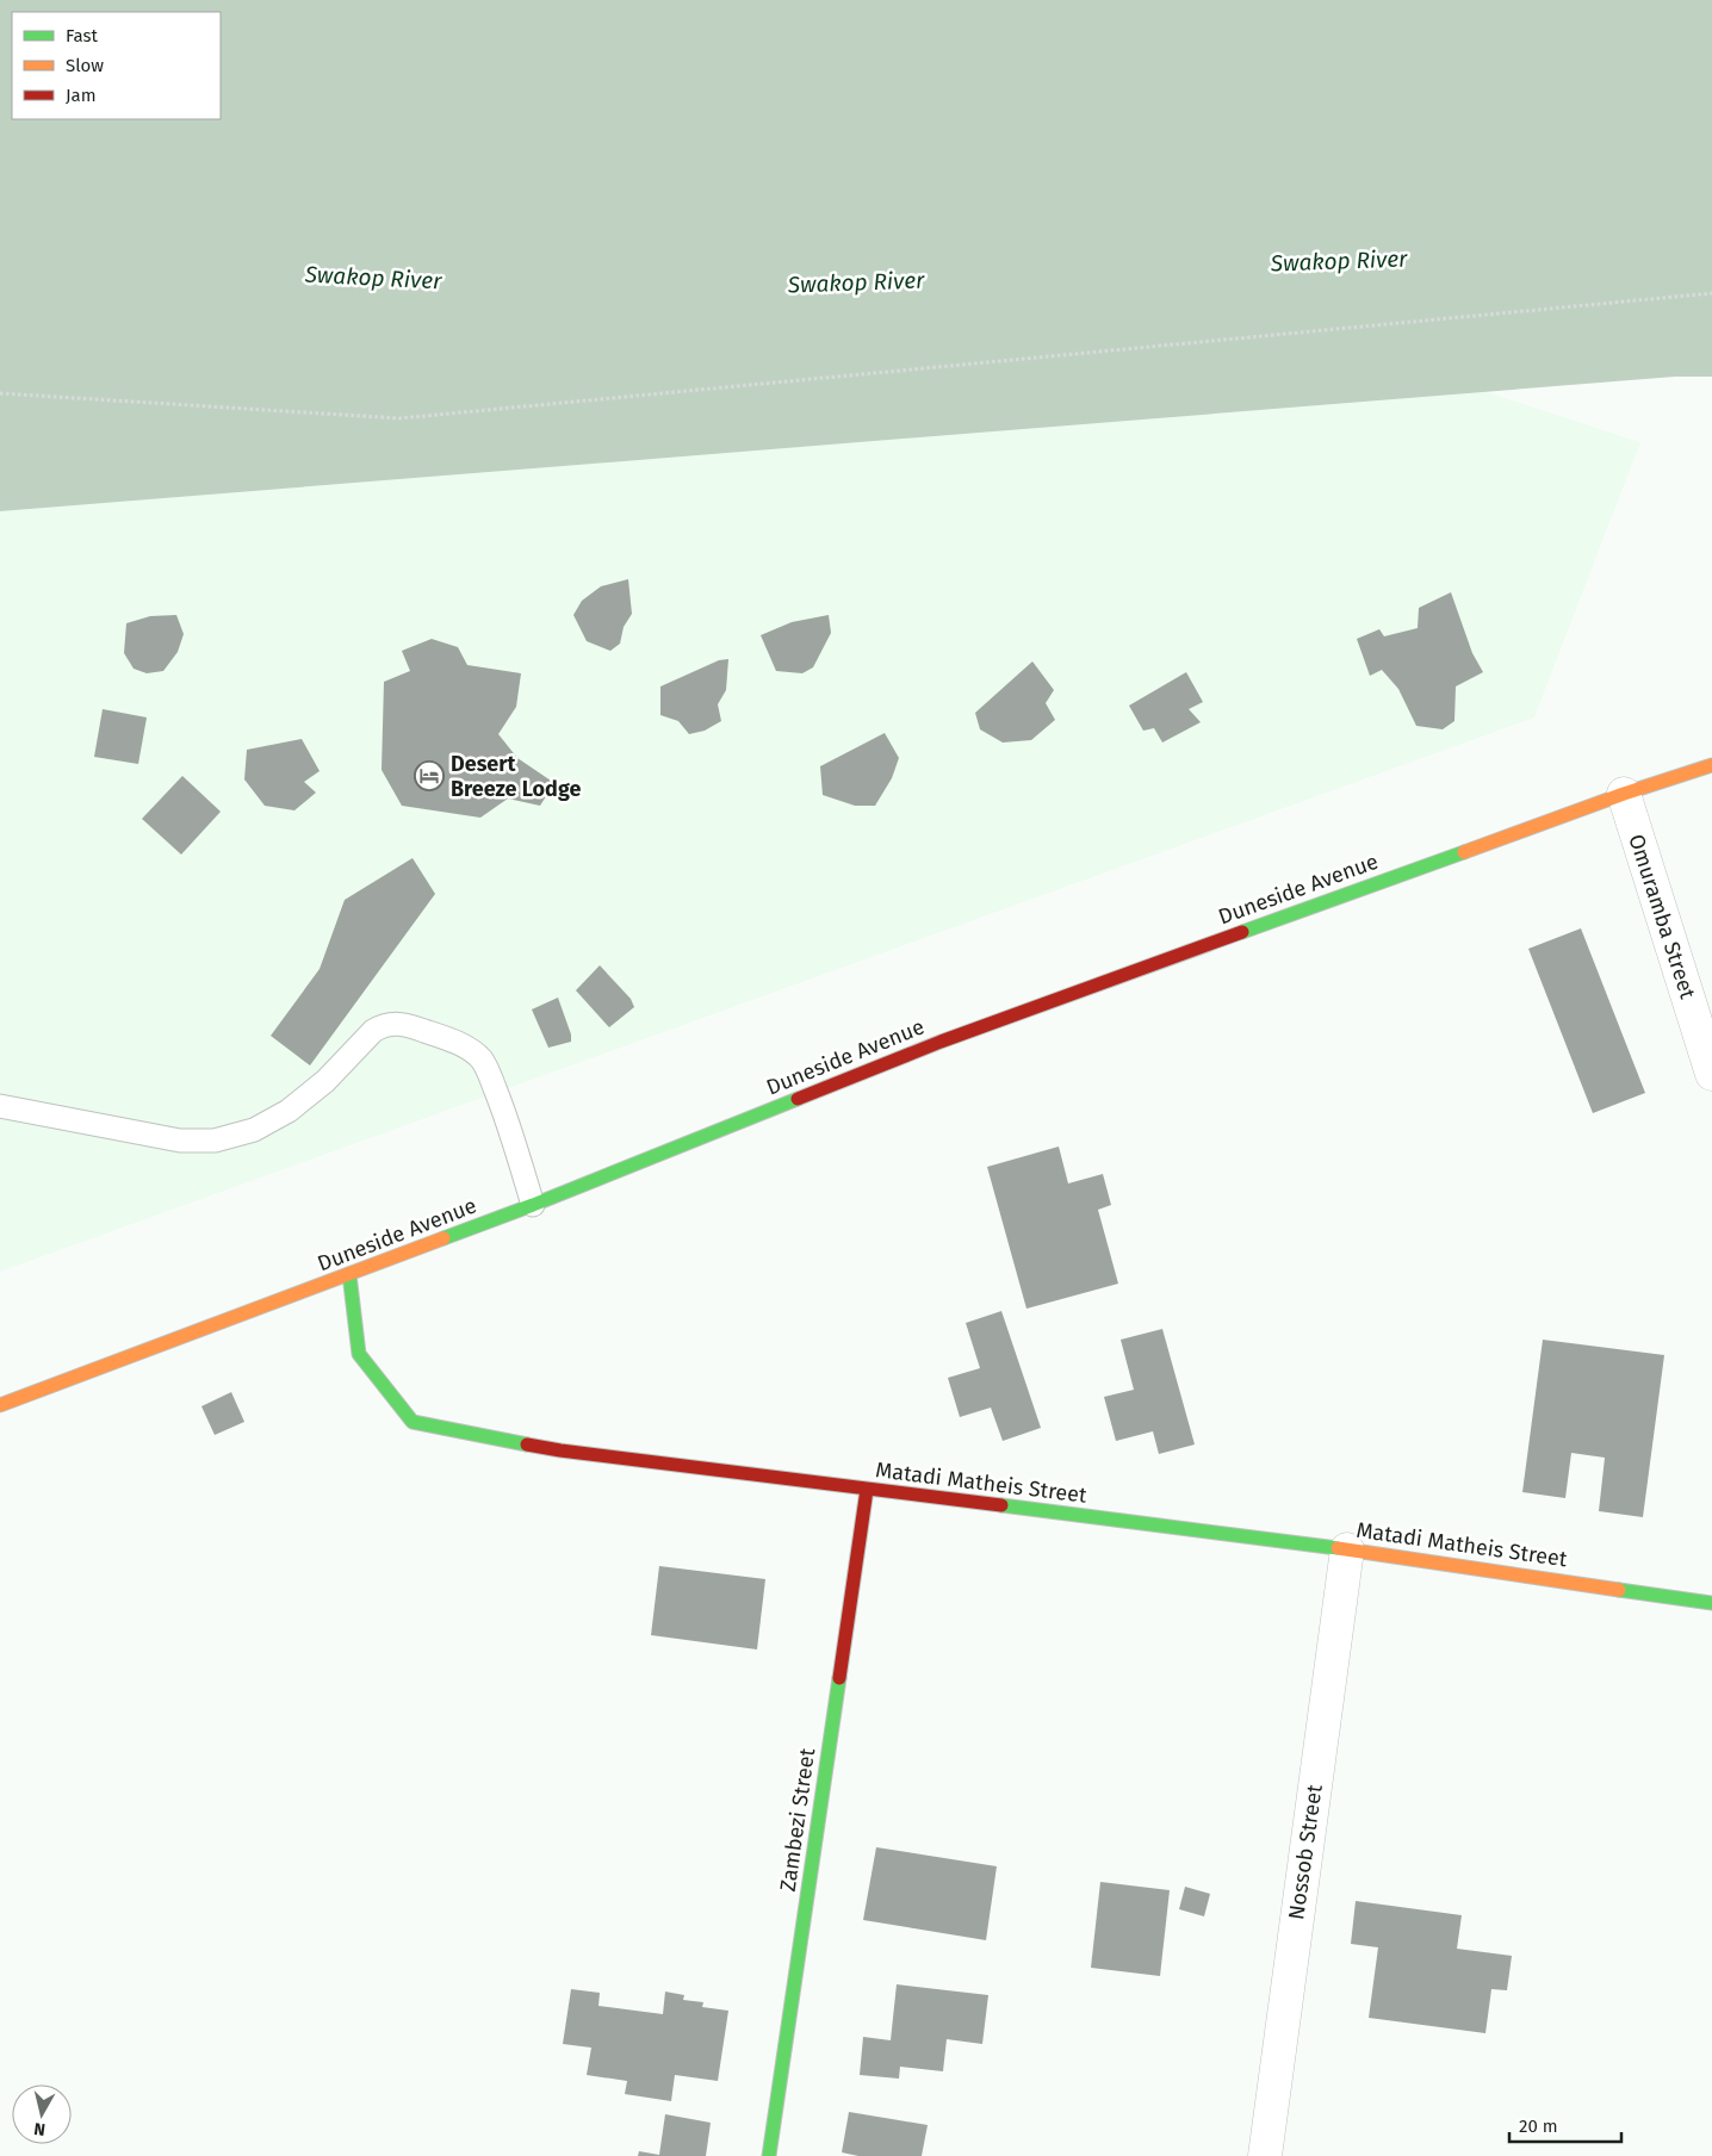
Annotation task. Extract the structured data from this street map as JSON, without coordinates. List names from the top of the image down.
{
  "streets": {
    "street": [
      "Duneside Avenue",
      "Omuramba Street",
      "Matadi Matheis Street",
      "Zambezi Street",
      "Nossob Street"
    ]
  },
  "crossings": [
    ["Duneside Avenue", "Omuramba Street"],
    ["Duneside Avenue", "Matadi Matheis Street"],
    ["Matadi Matheis Street", "Zambezi Street"],
    ["Matadi Matheis Street", "Nossob Street"]
  ],
  "water": ["Swakop River"],
  "places": {
    "hotel": ["Desert Breeze Lodge"]
  },
  "legend": ["Fast", "Slow", "Jam"],
  "scale_bar": "20 m",
  "north": "bottom"
}
